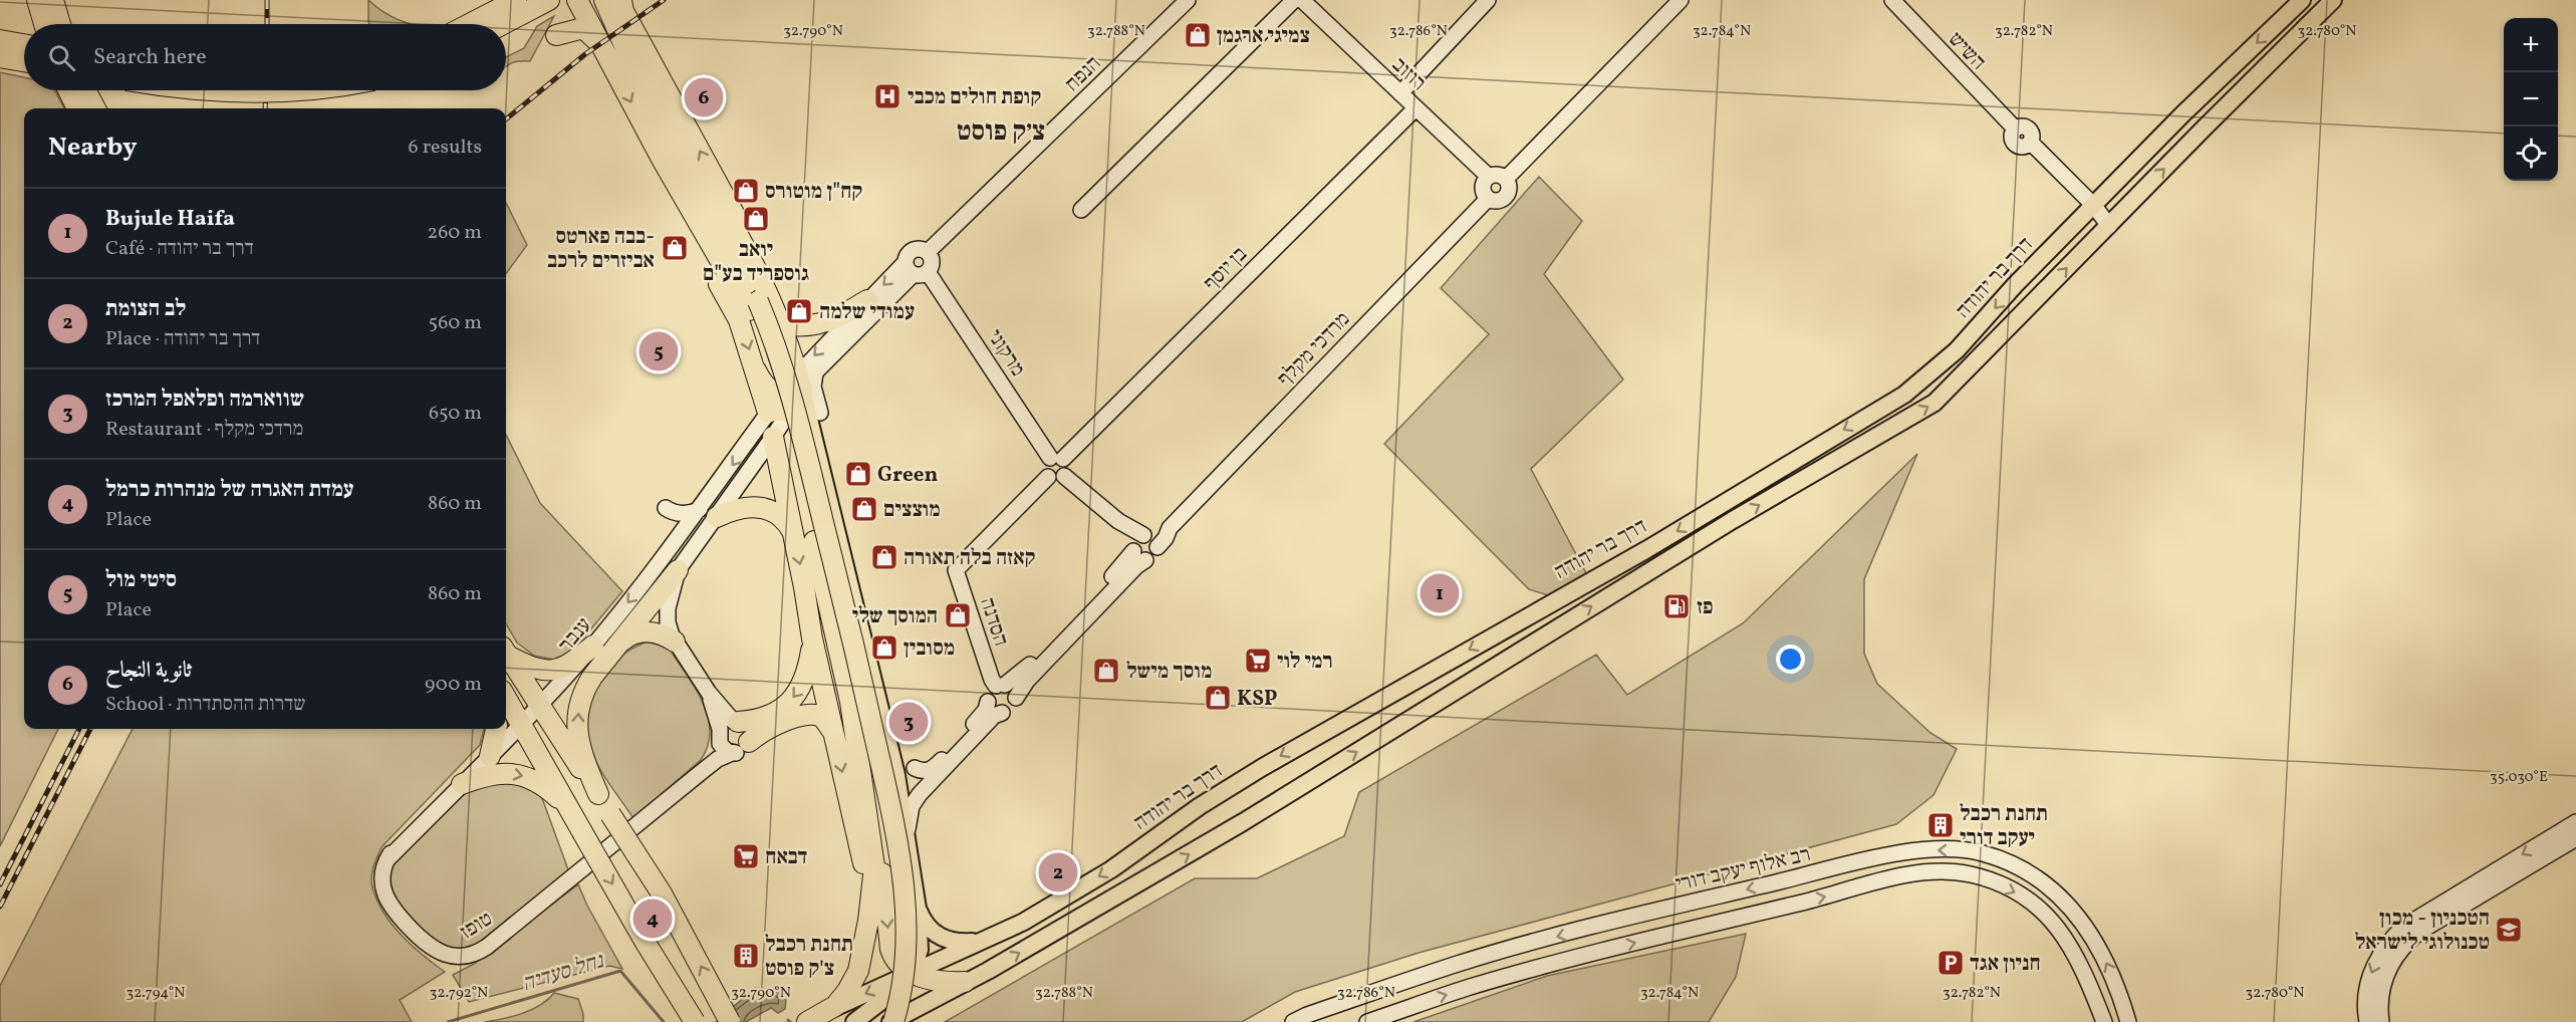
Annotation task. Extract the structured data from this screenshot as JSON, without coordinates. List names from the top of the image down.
{
  "streets": {
    "main road": ["דרך בר יהודה"],
    "street": [
      "השיש",
      "הנפח",
      "רוזוב",
      "בן יוסף",
      "מרדכי מקלף",
      "מרקוני",
      "הסדנה",
      "ענבר",
      "רב אלוף יעקב דורי",
      "טופז"
    ]
  },
  "crossings": [
    ["השיש", "דרך בר יהודה"],
    ["הנפח", "מרקוני"],
    ["רוזוב", "בן יוסף"],
    ["רוזוב", "מרדכי מקלף"],
    ["בן יוסף", "מרקוני"],
    ["בן יוסף", "הסדנה"],
    ["מרדכי מקלף", "הסדנה"],
    ["מרקוני", "הסדנה"],
    ["ענבר", "טופז"]
  ],
  "one_way": ["רב אלוף יעקב דורי"],
  "districts": ["צ׳ק פוסט"],
  "water": ["נחל סעדיה"],
  "places": {
    "shop": [
      "צמיגי ארגמן",
      "קח\"ן מוטורס",
      "יואב גוספריד בע\"ם",
      "בבה פארטס- אביזרים לרכב",
      "עמודי שלמה",
      "Green",
      "מוצצים",
      "קאזה בלה תאורה",
      "המוסך שלי",
      "מסובין",
      "מוסך מישל",
      "KSP"
    ],
    "hospital": ["קופת חולים מכבי"],
    "fuel station": ["פז"],
    "supermarket": ["רמי לוי", "דבאח"],
    "building": ["תחנת רכבל יעקב דורי", "תחנת רכבל צ'ק פוסט"],
    "school or university": ["הטכניון - מכון טכנולוגי לישראל"],
    "parking": ["חניון אגד"]
  },
  "page": {
    "map_buttons": ["+", "−"],
    "search": "Search here",
    "pins": [
      "6",
      "5",
      "1",
      "3",
      "2",
      "4"
    ],
    "heading": ["Nearby", "6 results"],
    "list": [
      {
        "mark": "1",
        "name": "Bujule Haifa",
        "note": "Café · דרך בר יהודה",
        "value": "260 m"
      },
      {
        "mark": "2",
        "name": "לב הצומת",
        "note": "Place · דרך בר יהודה",
        "value": "560 m"
      },
      {
        "mark": "3",
        "name": "שווארמה ופלאפל המרכז",
        "note": "Restaurant · מרדכי מקלף",
        "value": "650 m"
      },
      {
        "mark": "4",
        "name": "עמדת האגרה של מנהרות כרמל",
        "note": "Place",
        "value": "860 m"
      },
      {
        "mark": "5",
        "name": "סיטי מול",
        "note": "Place",
        "value": "860 m"
      },
      {
        "mark": "6",
        "name": "ثانوية النجاح",
        "note": "School · שדרות ההסתדרות",
        "value": "900 m"
      }
    ]
  },
  "coordinates": [
    "32.790°N",
    "32.788°N",
    "32.786°N",
    "32.784°N",
    "32.782°N",
    "32.780°N",
    "35.030°E",
    "32.794°N",
    "32.792°N"
  ]
}
